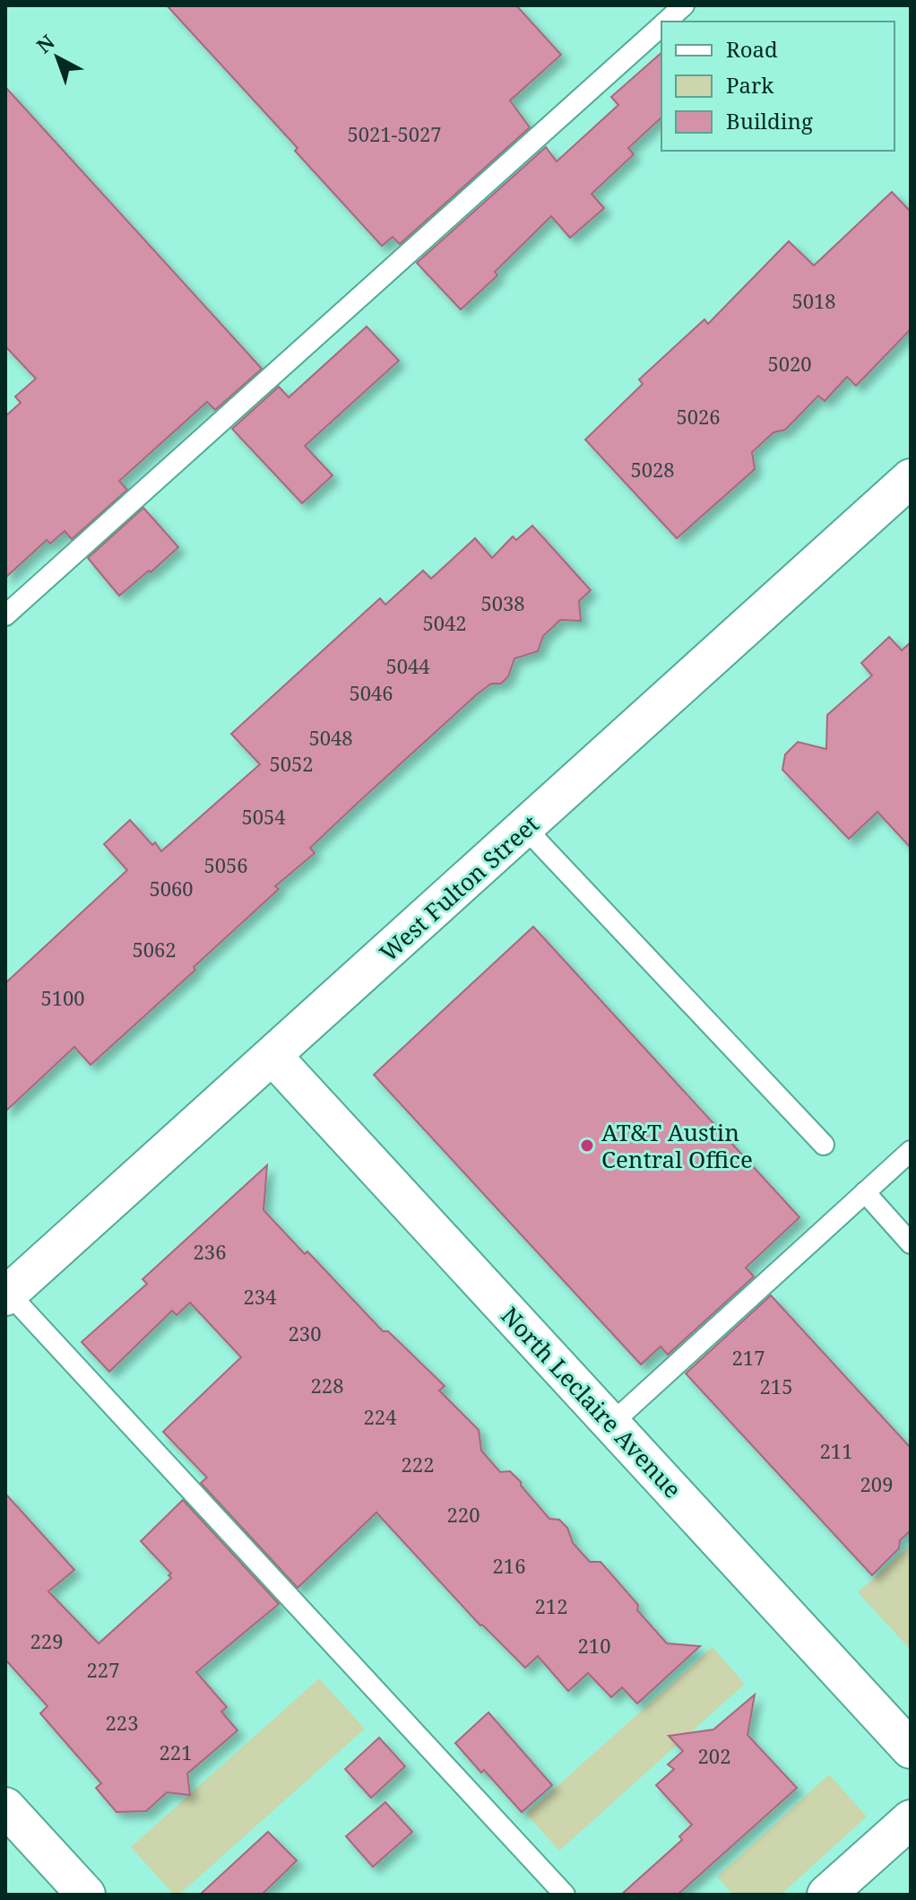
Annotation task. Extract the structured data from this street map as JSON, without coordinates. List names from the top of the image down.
{
  "streets": {
    "street": ["West Fulton Street", "North Leclaire Avenue"]
  },
  "crossings": [
    ["West Fulton Street", "North Leclaire Avenue"]
  ],
  "places": ["AT&T Austin Central Office"],
  "house_numbers": [
    "5021-5027",
    "5018",
    "5020",
    "5026",
    "5028",
    "5038",
    "5042",
    "5044",
    "5046",
    "5048",
    "5052",
    "5054",
    "5056",
    "5060",
    "5062",
    "5100",
    "236",
    "234",
    "230",
    "217",
    "228",
    "215",
    "224",
    "211",
    "222",
    "209",
    "220",
    "216",
    "212",
    "229",
    "210",
    "227",
    "223",
    "221",
    "202"
  ],
  "legend": ["Road", "Park", "Building"],
  "north": "top left"
}
